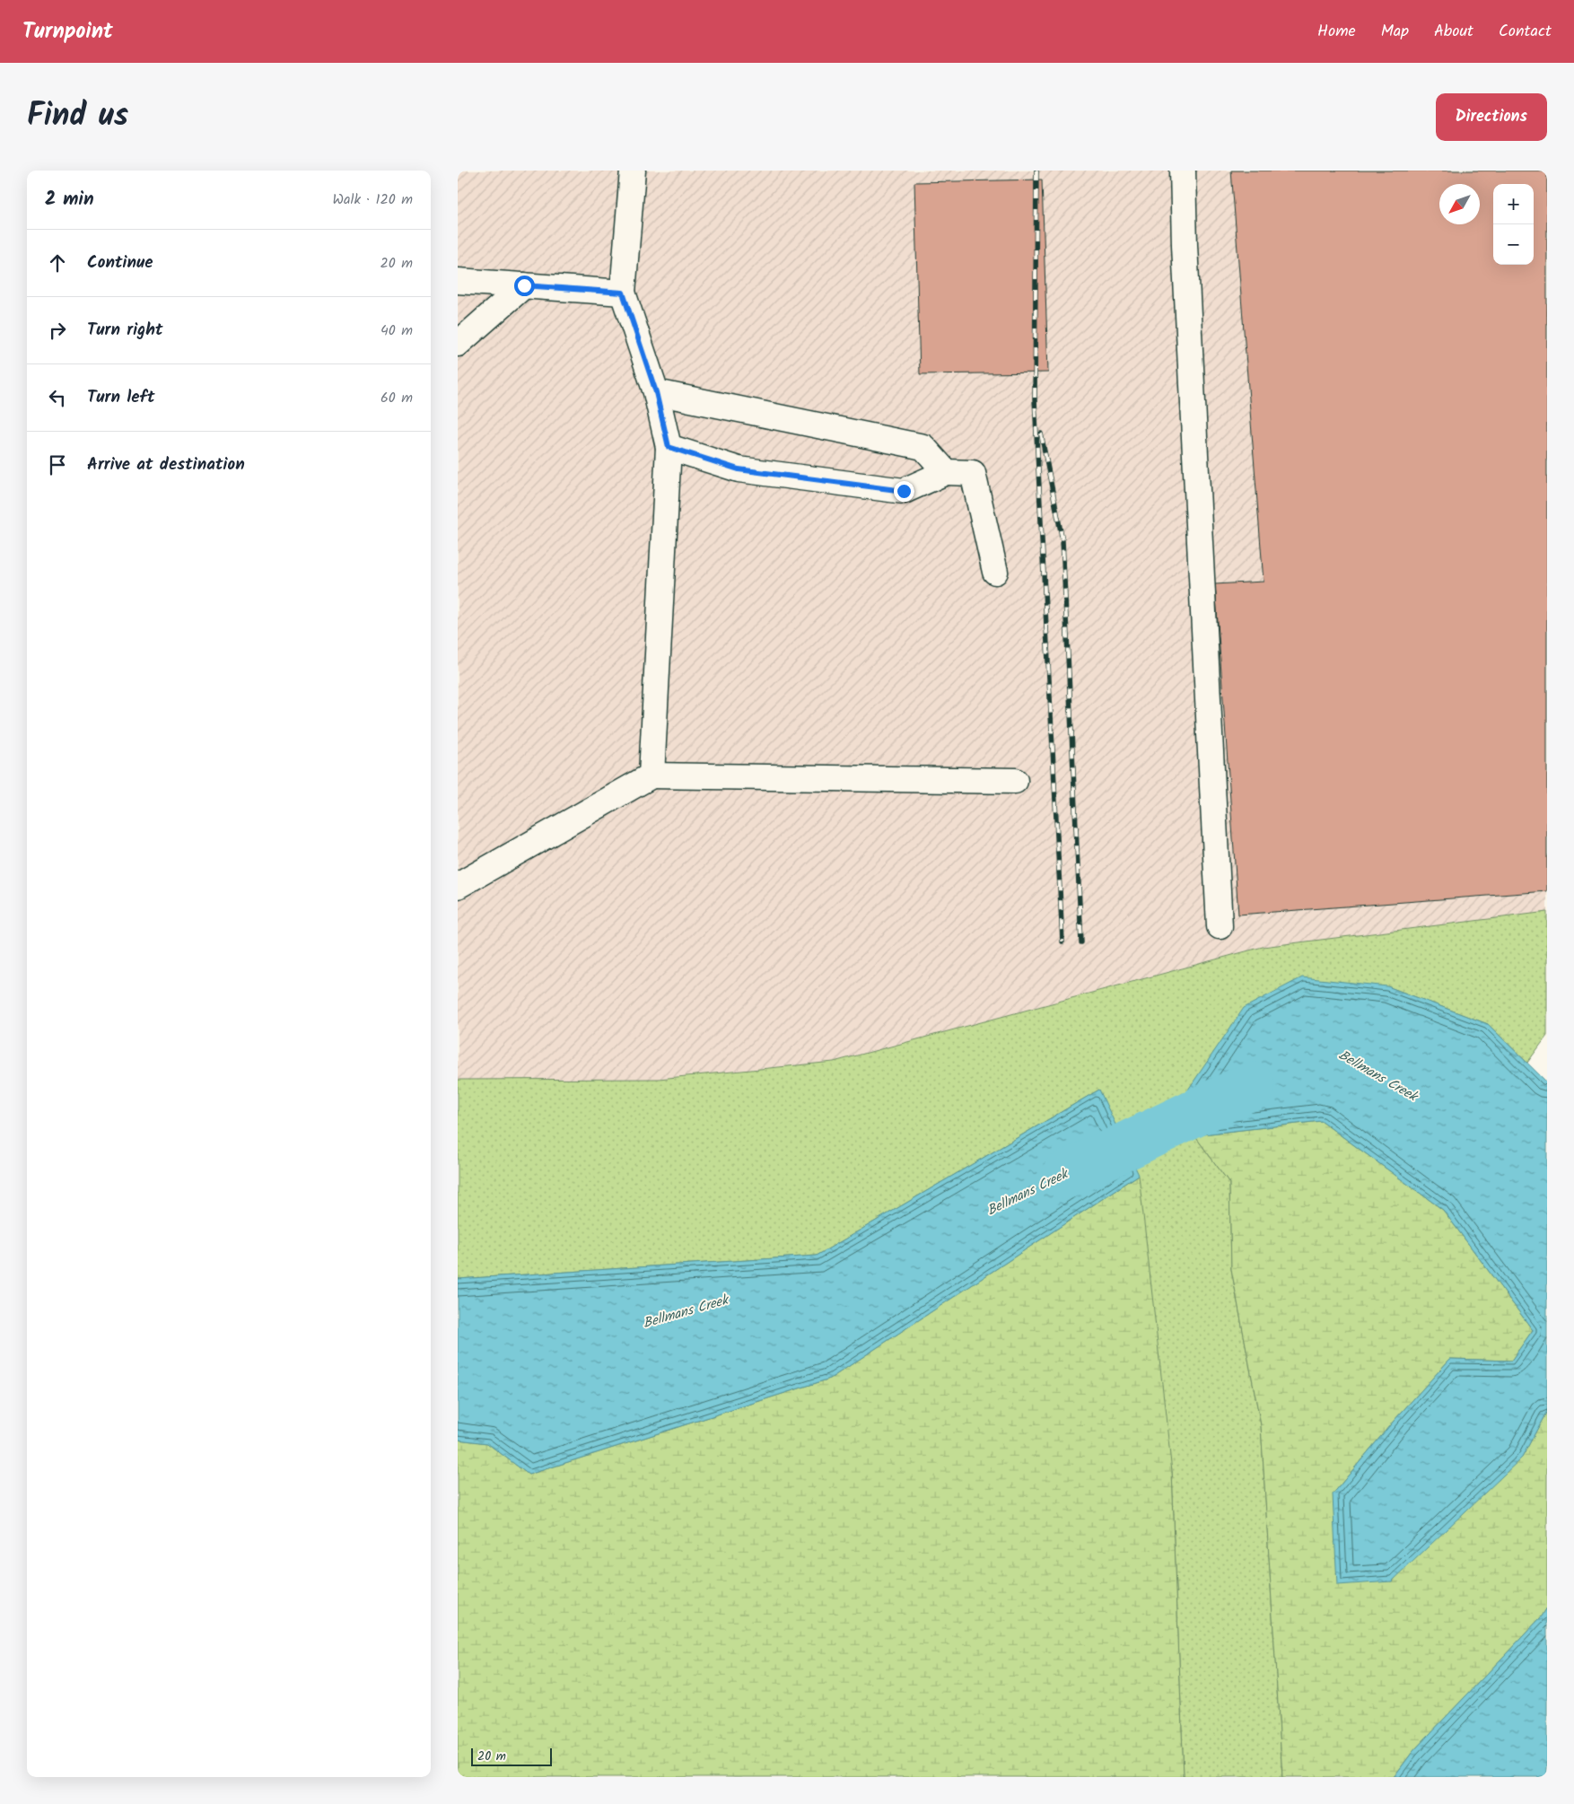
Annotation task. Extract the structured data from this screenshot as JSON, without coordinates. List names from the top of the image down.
{
  "water": ["Bellmans Creek"],
  "scale_bar": "20 m",
  "north": "bottom left",
  "page": {
    "header": "Turnpoint",
    "nav": [
      "Home",
      "Map",
      "About",
      "Contact"
    ],
    "title": "Find us",
    "buttons": "Directions",
    "heading": ["2 min", "Walk · 120 m"],
    "map_buttons": ["+", "−"],
    "list": [
      ["Continue", "20 m"],
      ["Turn right", "40 m"],
      ["Turn left", "60 m"],
      "Arrive at destination"
    ],
    "scale": "20 m"
  }
}
